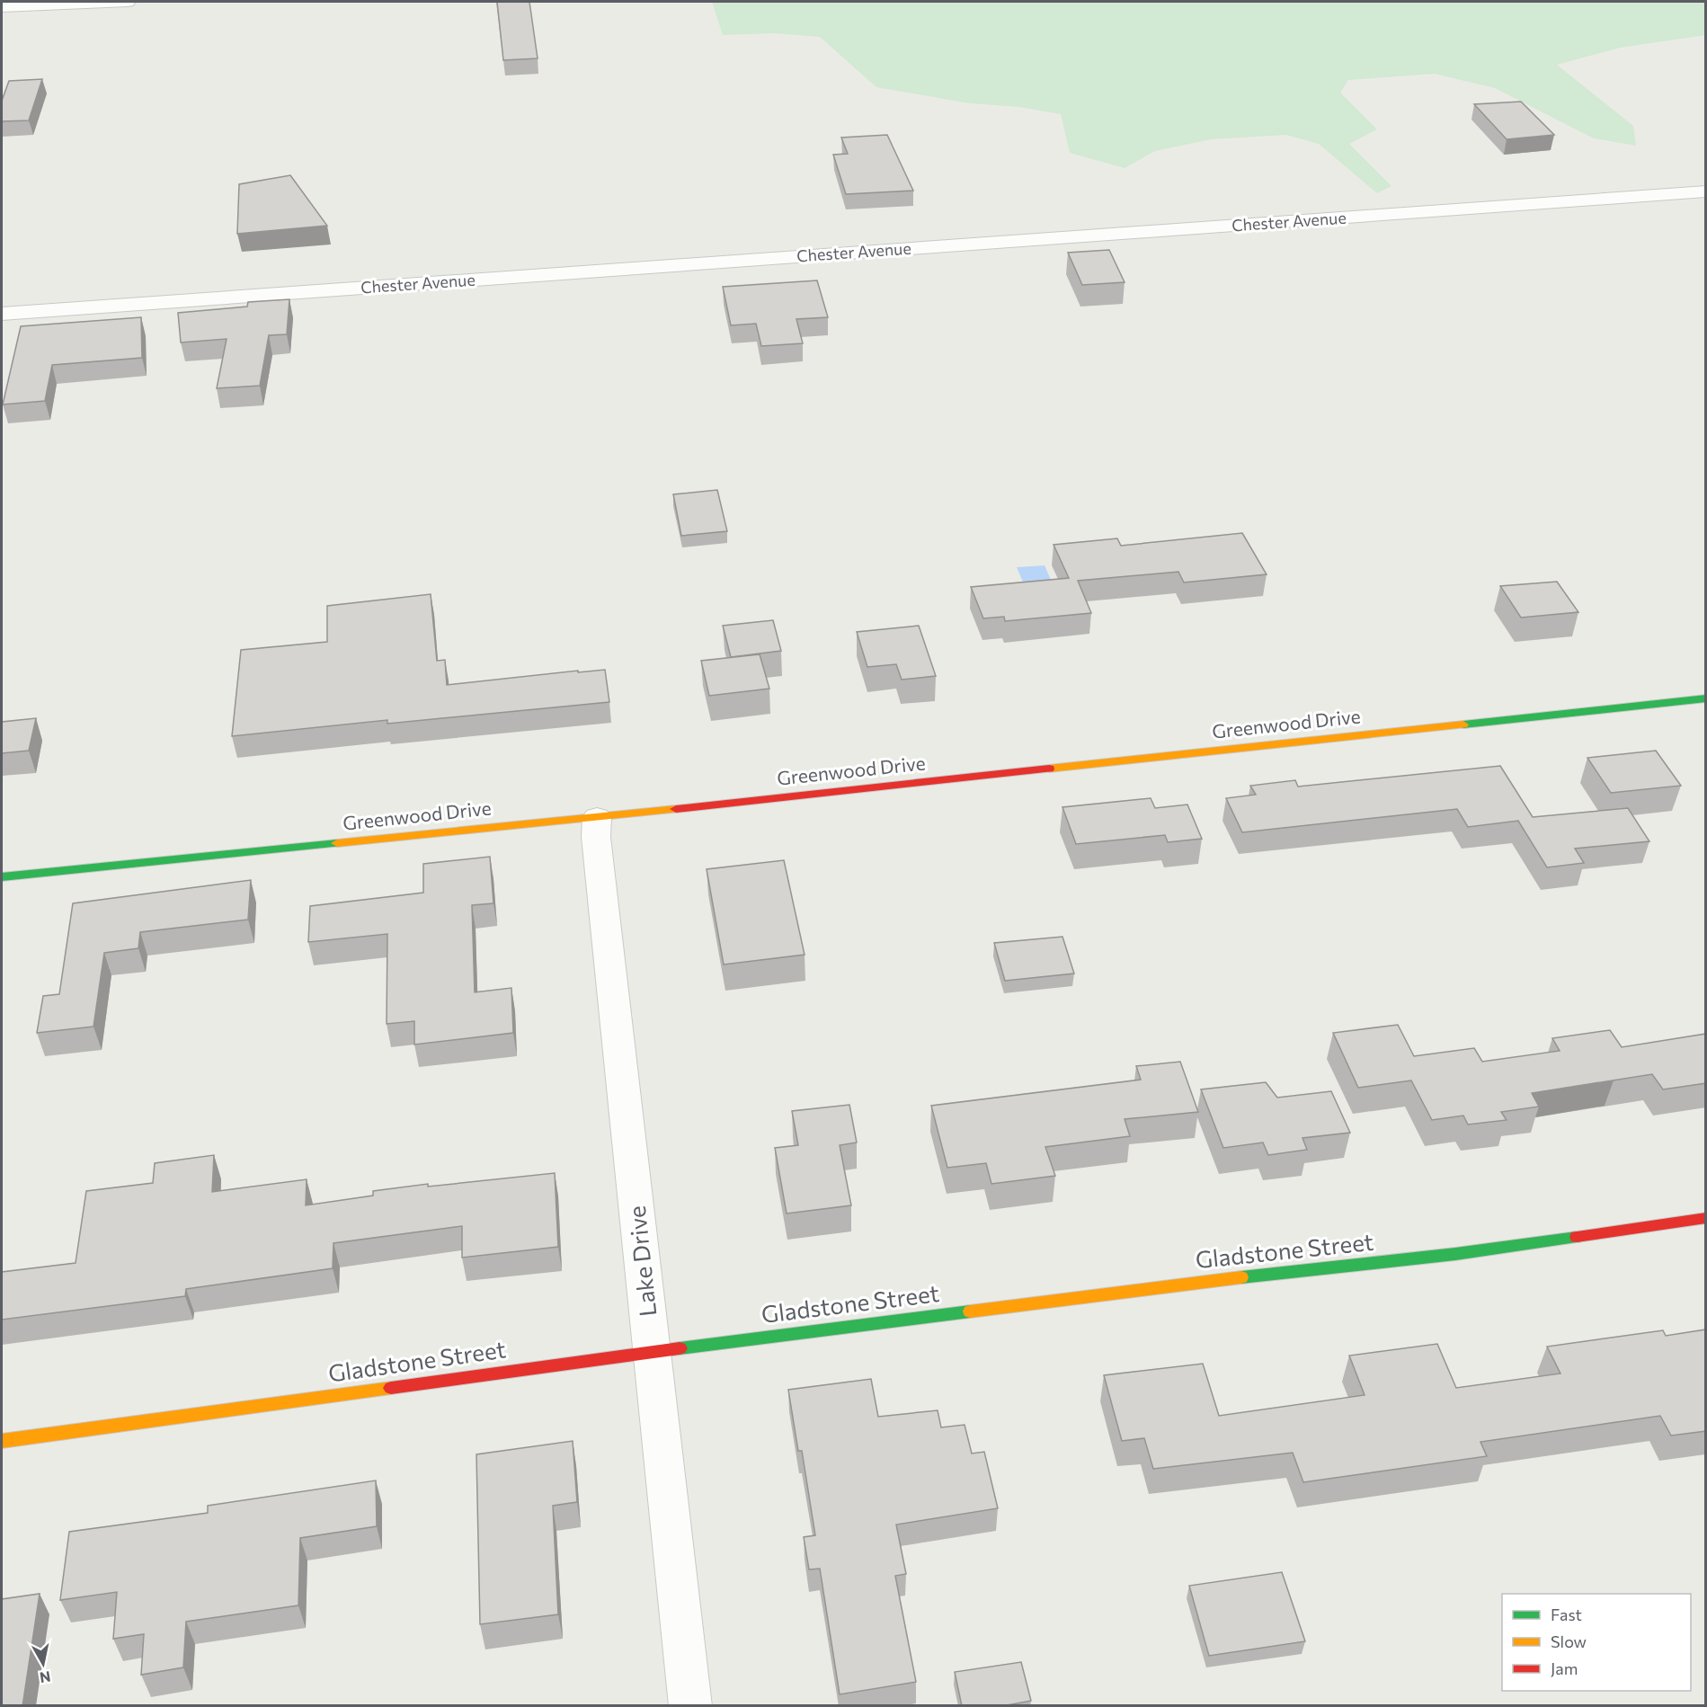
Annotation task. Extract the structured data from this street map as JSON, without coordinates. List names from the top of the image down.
{
  "streets": {
    "street": [
      "Chester Avenue",
      "Greenwood Drive",
      "Gladstone Street",
      "Lake Drive"
    ]
  },
  "crossings": [
    ["Greenwood Drive", "Lake Drive"],
    ["Gladstone Street", "Lake Drive"]
  ],
  "legend": ["Fast", "Slow", "Jam"],
  "north": "bottom"
}
